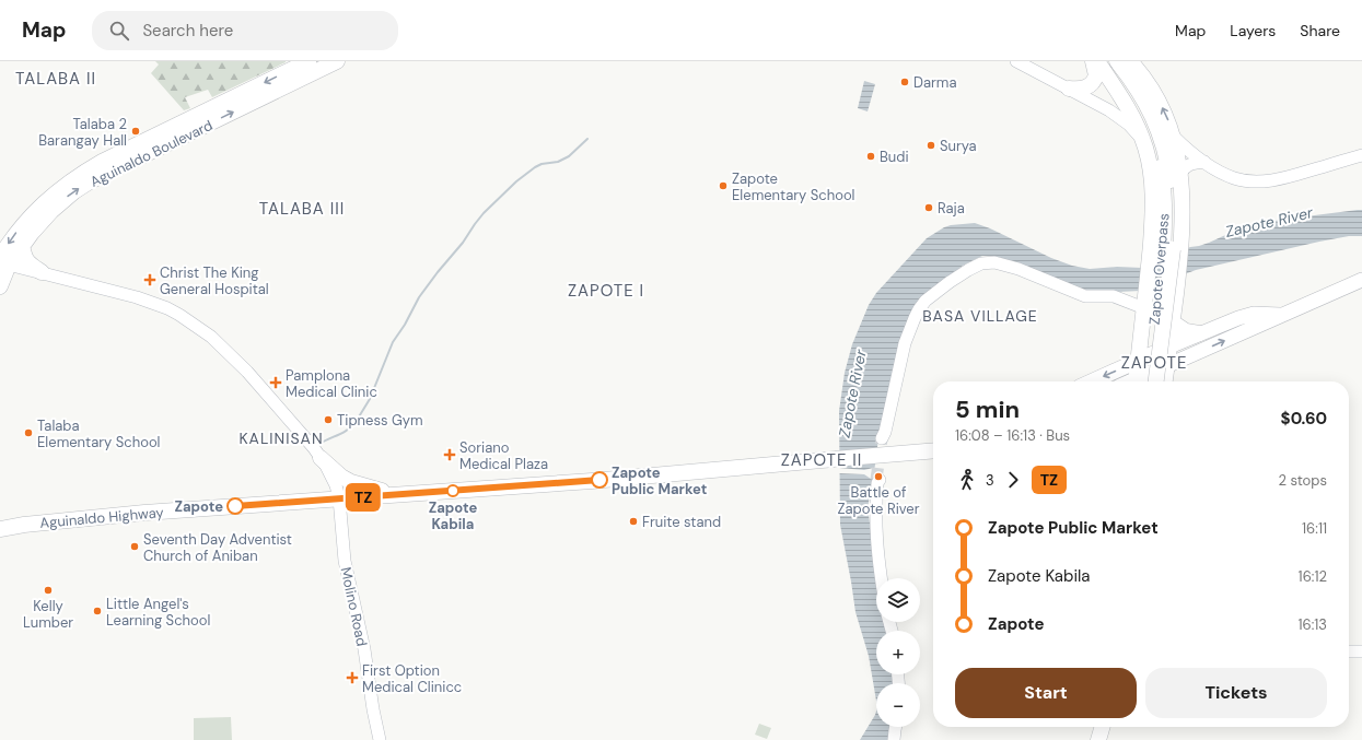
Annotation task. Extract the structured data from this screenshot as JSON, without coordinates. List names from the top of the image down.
{
  "streets": {
    "highway": ["Aguinaldo Boulevard", "Zapote Overpass", "Aguinaldo Highway"],
    "main road": ["Molino Road"]
  },
  "crossings": [
    ["Aguinaldo Boulevard", "Molino Road"],
    ["Aguinaldo Highway", "Molino Road"]
  ],
  "districts": [
    "TALABA II",
    "TALABA III",
    "ZAPOTE I",
    "BASA VILLAGE",
    "ZAPOTE",
    "KALINISAN",
    "ZAPOTE II"
  ],
  "water": ["Zapote River"],
  "places": {
    "other": [
      "Darma",
      "Talaba 2 Barangay Hall",
      "Surya",
      "Budi",
      "Zapote Elementary School",
      "Raja",
      "Tipness Gym",
      "Talaba Elementary School",
      "Battle of Zapote River",
      "Zapote Public Market",
      "Zapote Kabila",
      "Zapote",
      "Fruite stand",
      "Seventh Day Adventist Church of Aniban",
      "Kelly Lumber",
      "Little Angel's Learning School"
    ],
    "health": [
      "Christ The King General Hospital",
      "Pamplona Medical Clinic",
      "Soriano Medical Plaza",
      "First Option Medical Clinicc"
    ]
  },
  "lines": ["bus line TZ"],
  "page": {
    "header": "Map",
    "search": "Search here",
    "nav": ["Map", "Layers", "Share"],
    "on_map": "TZ",
    "heading": ["5 min", "16:08 – 16:13 · Bus", "$0.60"],
    "legs": ["3", "TZ", "2 stops"],
    "list": [
      {
        "name": "Zapote Public Market",
        "value": "16:11"
      },
      {
        "name": "Zapote Kabila",
        "value": "16:12"
      },
      {
        "name": "Zapote",
        "value": "16:13"
      }
    ],
    "map_buttons": ["+", "−"],
    "buttons": ["Start", "Tickets"]
  }
}
